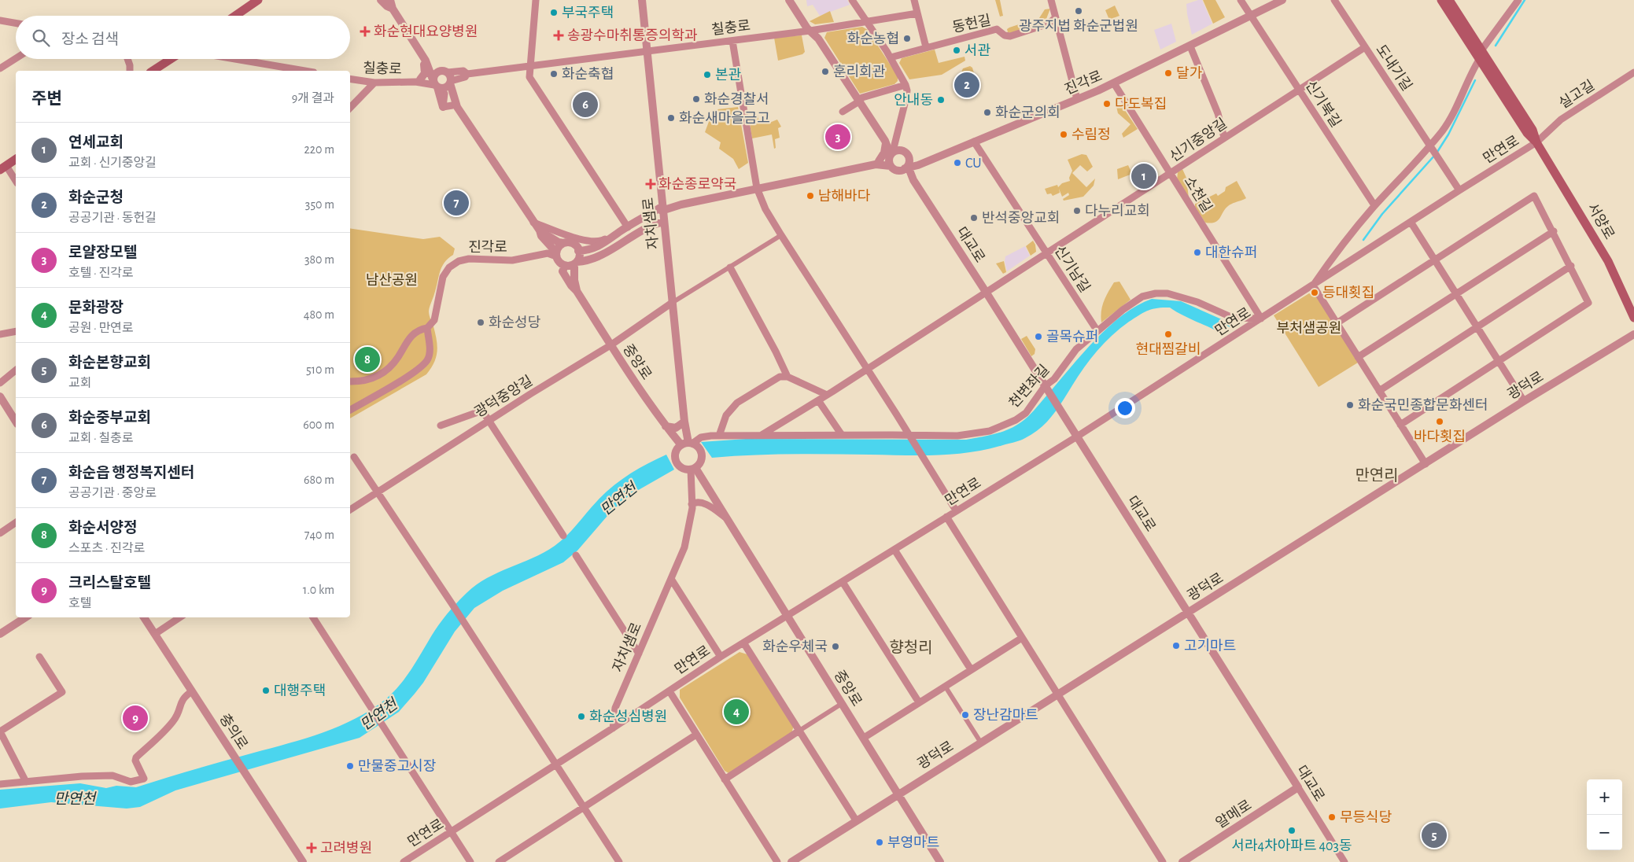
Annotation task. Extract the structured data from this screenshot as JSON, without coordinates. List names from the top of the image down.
{
  "streets": {
    "main road": ["서양로"],
    "street": [
      "동헌길",
      "칠충로",
      "도내기길",
      "진각로",
      "실고길",
      "신기북길",
      "신기중앙길",
      "만연로",
      "소천길",
      "자치샘로",
      "대교로",
      "신기남길",
      "중앙로",
      "광덕로",
      "천변좌길",
      "광덕중앙길",
      "충의로",
      "알메로"
    ]
  },
  "crossings": [
    ["칠충로", "자치샘로"],
    ["도내기길", "신기중앙길"],
    ["도내기길", "만연로"],
    ["진각로", "신기북길"],
    ["진각로", "소천길"],
    ["진각로", "신기남길"],
    ["진각로", "중앙로"],
    ["실고길", "만연로"],
    ["실고길", "서양로"],
    ["신기북길", "신기중앙길"],
    ["신기중앙길", "소천길"],
    ["신기중앙길", "대교로"],
    ["신기중앙길", "신기남길"],
    ["신기중앙길", "천변좌길"],
    ["만연로", "소천길"],
    ["만연로", "서양로"],
    ["만연로", "자치샘로"],
    ["만연로", "대교로"],
    ["만연로", "중앙로"],
    ["만연로", "천변좌길"],
    ["소천길", "천변좌길"],
    ["자치샘로", "중앙로"],
    ["자치샘로", "천변좌길"],
    ["자치샘로", "광덕중앙길"],
    ["대교로", "광덕로"],
    ["대교로", "천변좌길"],
    ["대교로", "알메로"],
    ["신기남길", "천변좌길"],
    ["중앙로", "광덕로"],
    ["중앙로", "천변좌길"],
    ["중앙로", "광덕중앙길"]
  ],
  "districts": ["만연리", "향청리"],
  "water": ["만연천"],
  "parks": ["남산공원", "부처샘공원"],
  "places": {
    "other": [
      "광주지법 화순군법원",
      "부국주택",
      "화순농협",
      "서관",
      "훈리회관",
      "달가",
      "화순축협",
      "본관",
      "화순경찰서",
      "안내동",
      "다도복집",
      "화순군의회",
      "화순새마을금고",
      "수림정",
      "CU",
      "남해바다",
      "다누리교회",
      "반석중앙교회",
      "대한슈퍼",
      "등대횟집",
      "화순성당",
      "현대찜갈비",
      "골목슈퍼",
      "화순국민종합문화센터",
      "바다횟집",
      "고기마트",
      "화순우체국",
      "대행주택",
      "장난감마트",
      "화순성심병원",
      "만물중고시장",
      "무등식당",
      "서라4차아파트 403동",
      "부영마트"
    ],
    "health": [
      "화순현대요양병원",
      "송광수마취통증의학과",
      "화순종로약국",
      "고려병원"
    ]
  },
  "page": {
    "search": "장소 검색",
    "pins": [
      "2",
      "6",
      "3",
      "1",
      "7",
      "8",
      "4",
      "9",
      "5"
    ],
    "heading": ["주변", "9개 결과"],
    "list": [
      {
        "mark": "1",
        "name": "연세교회",
        "note": "교회 · 신기중앙길",
        "value": "220 m"
      },
      {
        "mark": "2",
        "name": "화순군청",
        "note": "공공기관 · 동헌길",
        "value": "350 m"
      },
      {
        "mark": "3",
        "name": "로얄장모텔",
        "note": "호텔 · 진각로",
        "value": "380 m"
      },
      {
        "mark": "4",
        "name": "문화광장",
        "note": "공원 · 만연로",
        "value": "480 m"
      },
      {
        "mark": "5",
        "name": "화순본향교회",
        "note": "교회",
        "value": "510 m"
      },
      {
        "mark": "6",
        "name": "화순중부교회",
        "note": "교회 · 칠충로",
        "value": "600 m"
      },
      {
        "mark": "7",
        "name": "화순읍 행정복지센터",
        "note": "공공기관 · 중앙로",
        "value": "680 m"
      },
      {
        "mark": "8",
        "name": "화순서양정",
        "note": "스포츠 · 진각로",
        "value": "740 m"
      },
      {
        "mark": "9",
        "name": "크리스탈호텔",
        "note": "호텔",
        "value": "1.0 km"
      }
    ],
    "map_buttons": ["+", "−"]
  }
}
